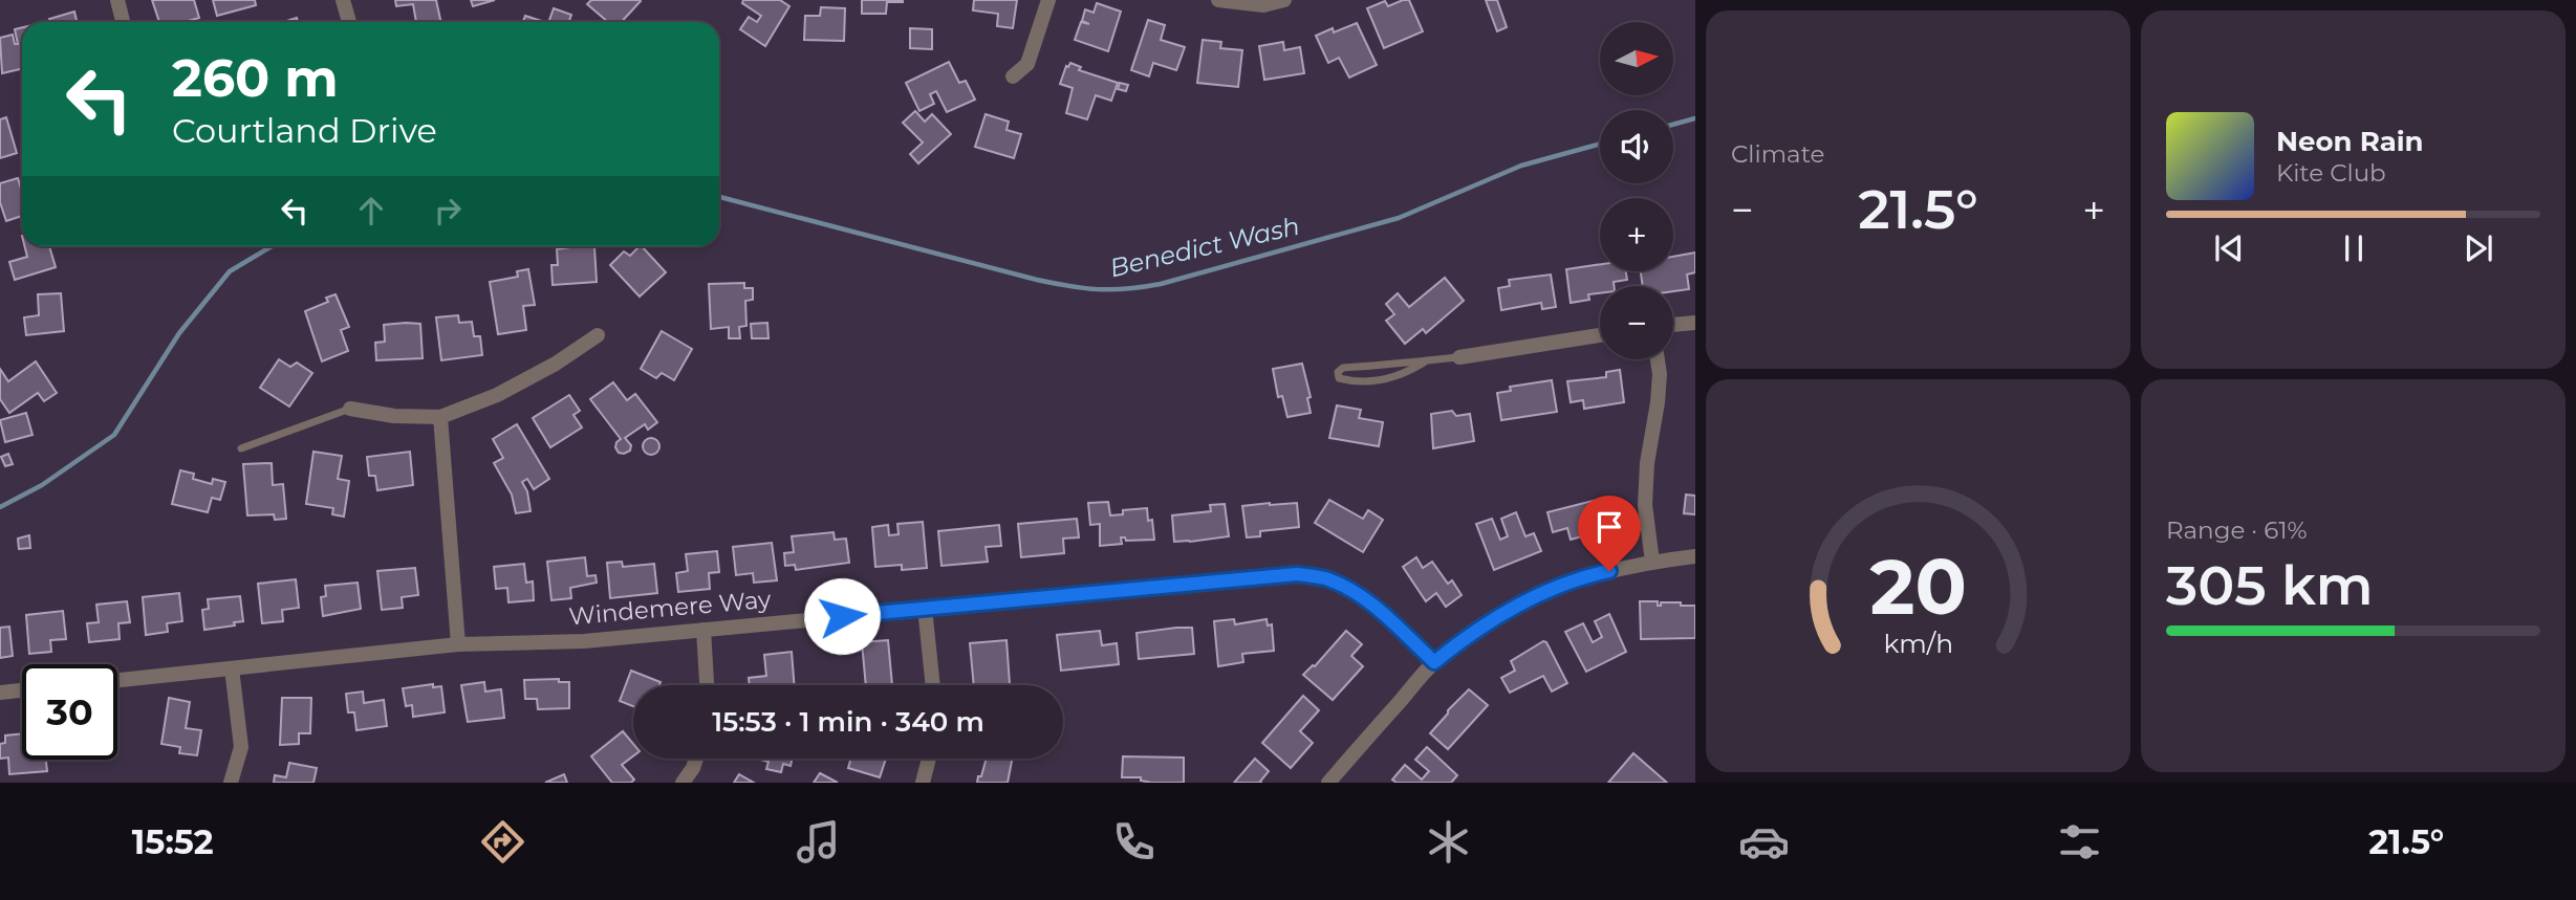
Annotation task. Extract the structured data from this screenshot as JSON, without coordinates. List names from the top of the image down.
{
  "streets": {
    "street": ["Windemere Way"]
  },
  "water": ["Benedict Wash"],
  "north": "right",
  "page": {
    "tile": [
      "Climate",
      ["Range · 61%", "305 km"]
    ],
    "map_buttons": ["+", "−"],
    "turn": ["260 m", "Courtland Drive"],
    "song": ["Neon Rain", "Kite Club"],
    "heat": ["−", "21.5°", "+"],
    "limit": "30",
    "trip": "15:53 · 1 min · 340 m",
    "tabs": ["15:52", "21.5°"],
    "gauge": ["20", "km/h"]
  }
}
